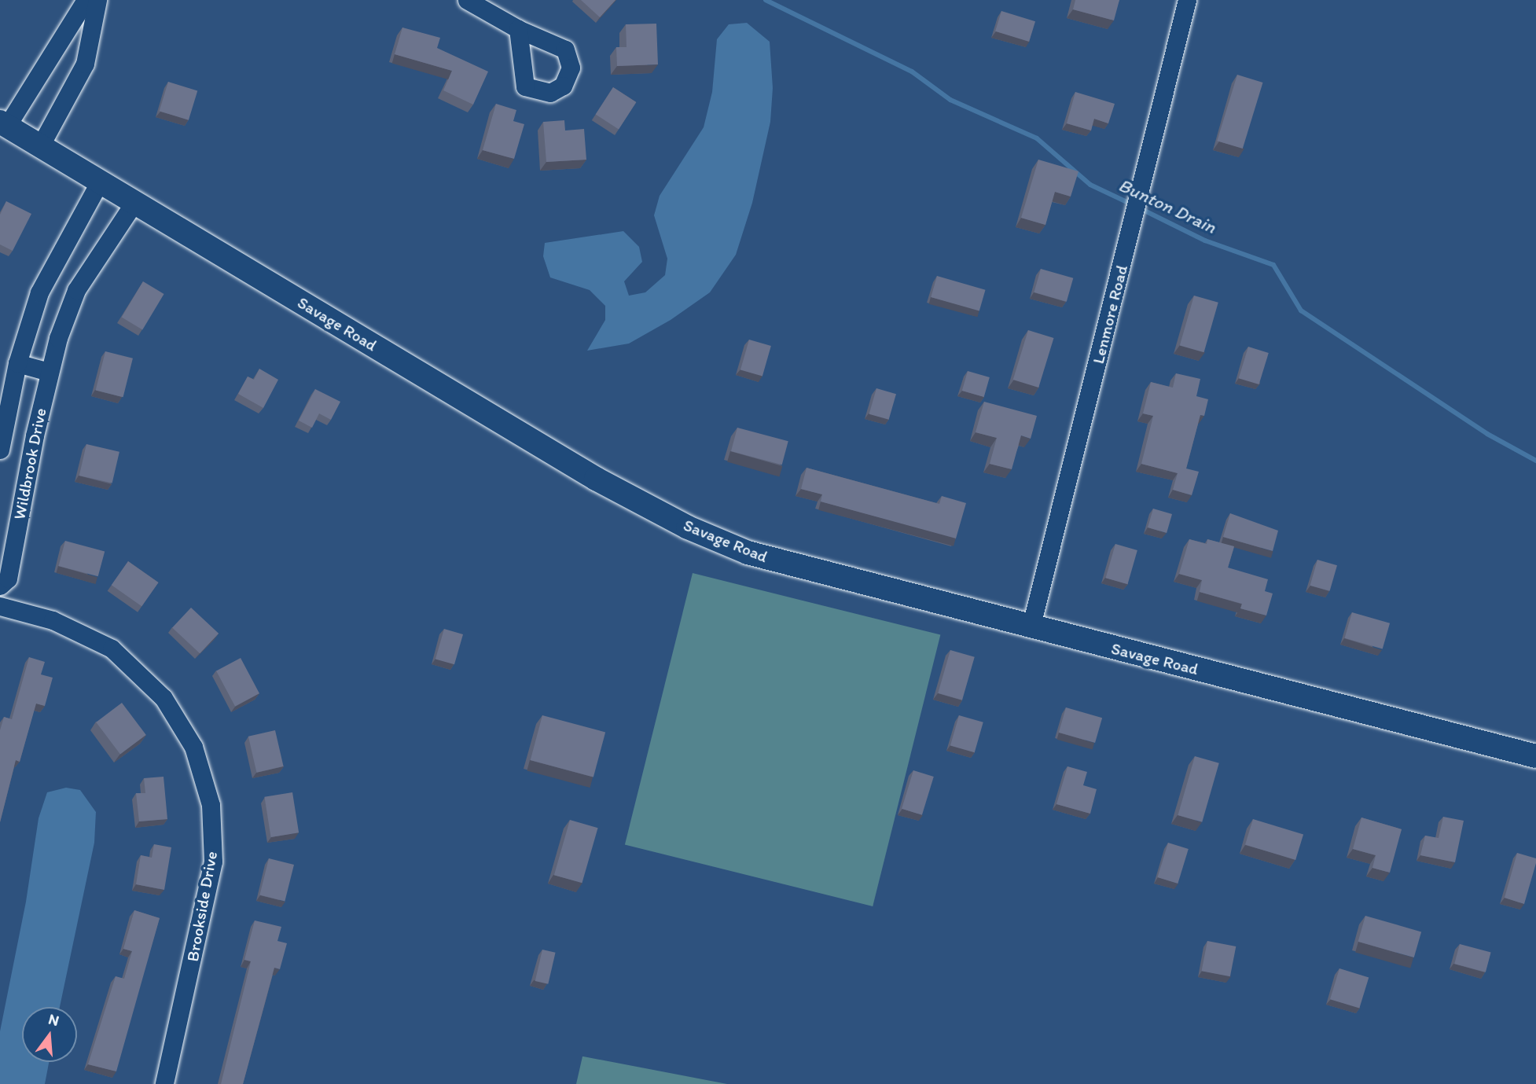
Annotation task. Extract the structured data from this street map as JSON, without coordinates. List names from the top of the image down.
{
  "streets": {
    "street": [
      "Lenmore Road",
      "Savage Road",
      "Wildbrook Drive",
      "Brookside Drive"
    ]
  },
  "crossings": [
    ["Lenmore Road", "Savage Road"],
    ["Savage Road", "Wildbrook Drive"]
  ],
  "water": ["Bunton Drain"],
  "north": "top"
}
